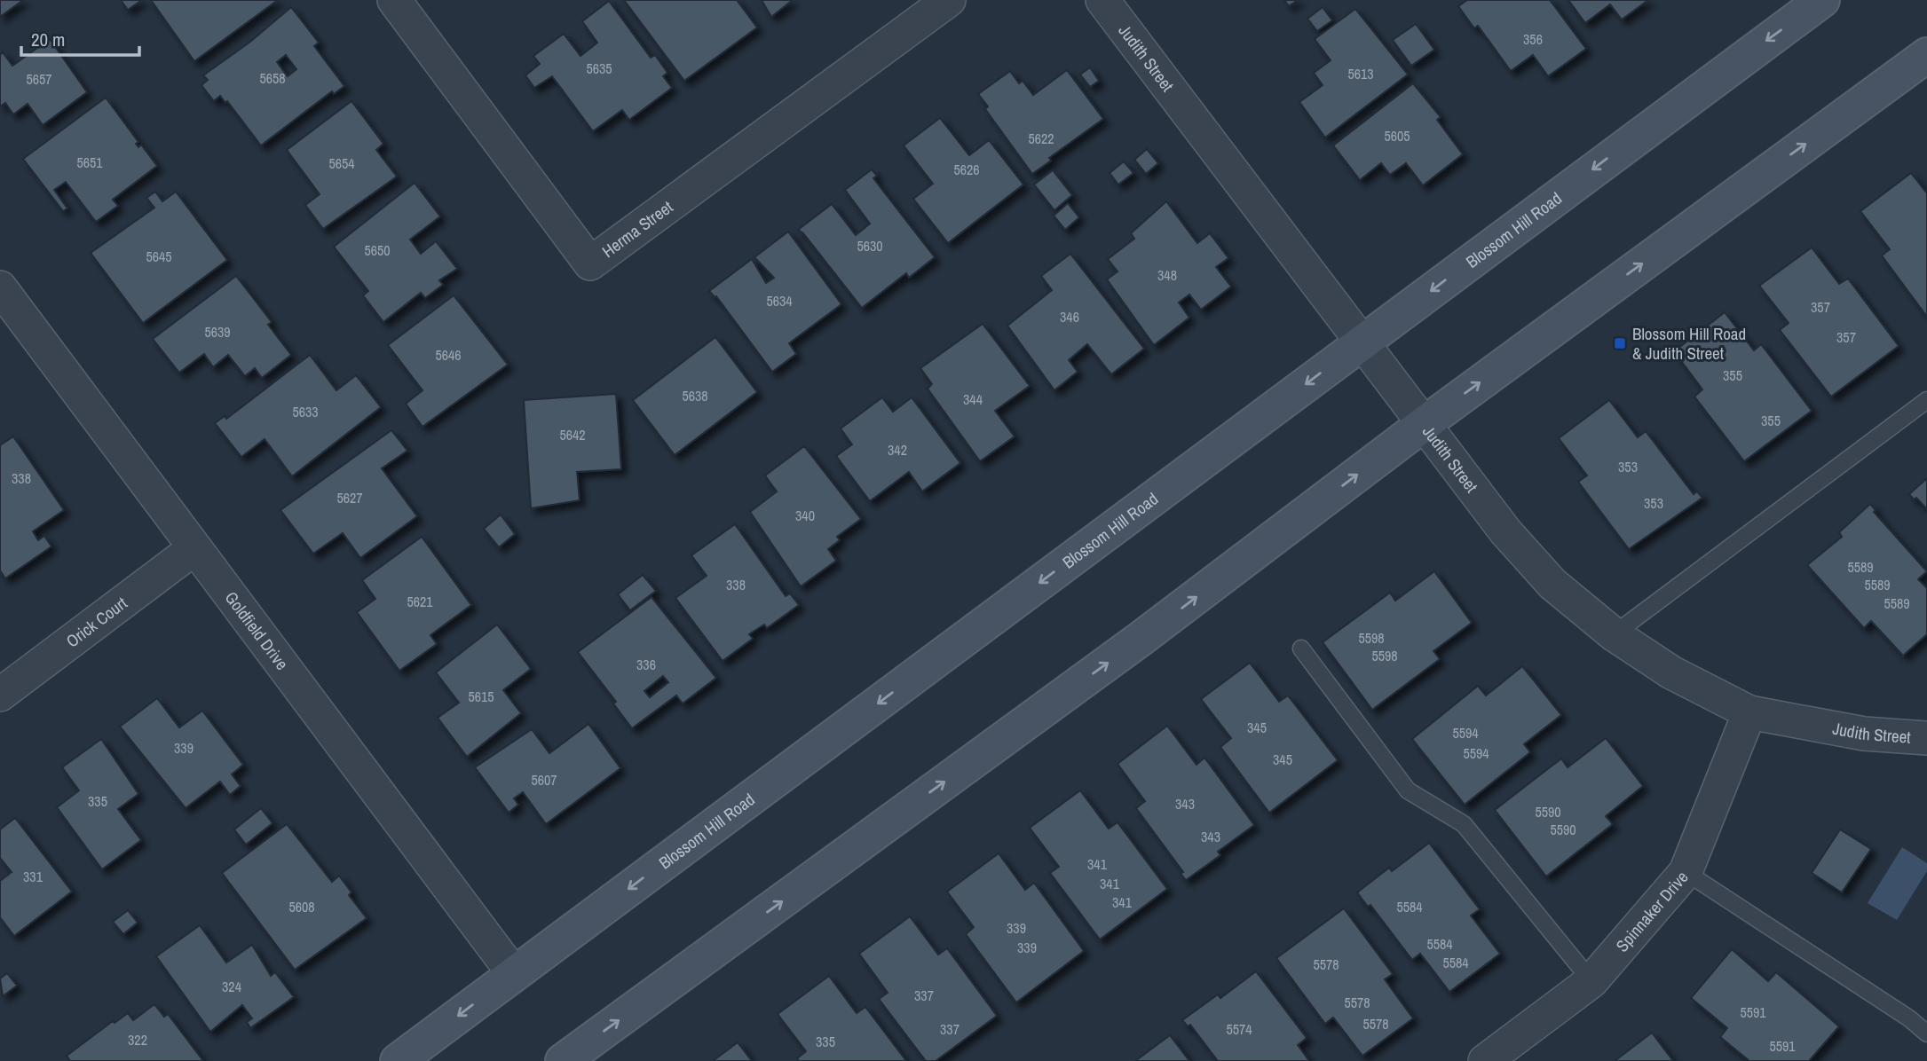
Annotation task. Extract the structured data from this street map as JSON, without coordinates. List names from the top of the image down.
{
  "streets": {
    "main road": ["Blossom Hill Road"],
    "street": [
      "Judith Street",
      "Herma Street",
      "Orick Court",
      "Goldfield Drive",
      "Spinnaker Drive"
    ]
  },
  "crossings": [
    ["Judith Street", "Blossom Hill Road"],
    ["Judith Street", "Spinnaker Drive"],
    ["Blossom Hill Road", "Goldfield Drive"],
    ["Orick Court", "Goldfield Drive"]
  ],
  "places": {
    "transit": ["Blossom Hill Road & Judith Street"]
  },
  "house_numbers": [
    "356",
    "5635",
    "5613",
    "5658",
    "5657",
    "5605",
    "5622",
    "5651",
    "5654",
    "5626",
    "5630",
    "5650",
    "5645",
    "348",
    "5634",
    "357",
    "346",
    "5639",
    "357",
    "5646",
    "355",
    "5638",
    "344",
    "5633",
    "355",
    "5642",
    "342",
    "353",
    "338",
    "5627",
    "353",
    "340",
    "5589",
    "338",
    "5589",
    "5621",
    "5589",
    "5598",
    "5598",
    "336",
    "5615",
    "345",
    "5594",
    "339",
    "5594",
    "345",
    "5607",
    "335",
    "343",
    "5590",
    "5590",
    "343",
    "341",
    "331",
    "341",
    "341",
    "5608",
    "5584",
    "339",
    "5584",
    "339",
    "5584",
    "5578",
    "324",
    "337",
    "5578",
    "5591",
    "5578",
    "337",
    "5574",
    "322",
    "335",
    "5591"
  ],
  "scale_bar": "20 m"
}
